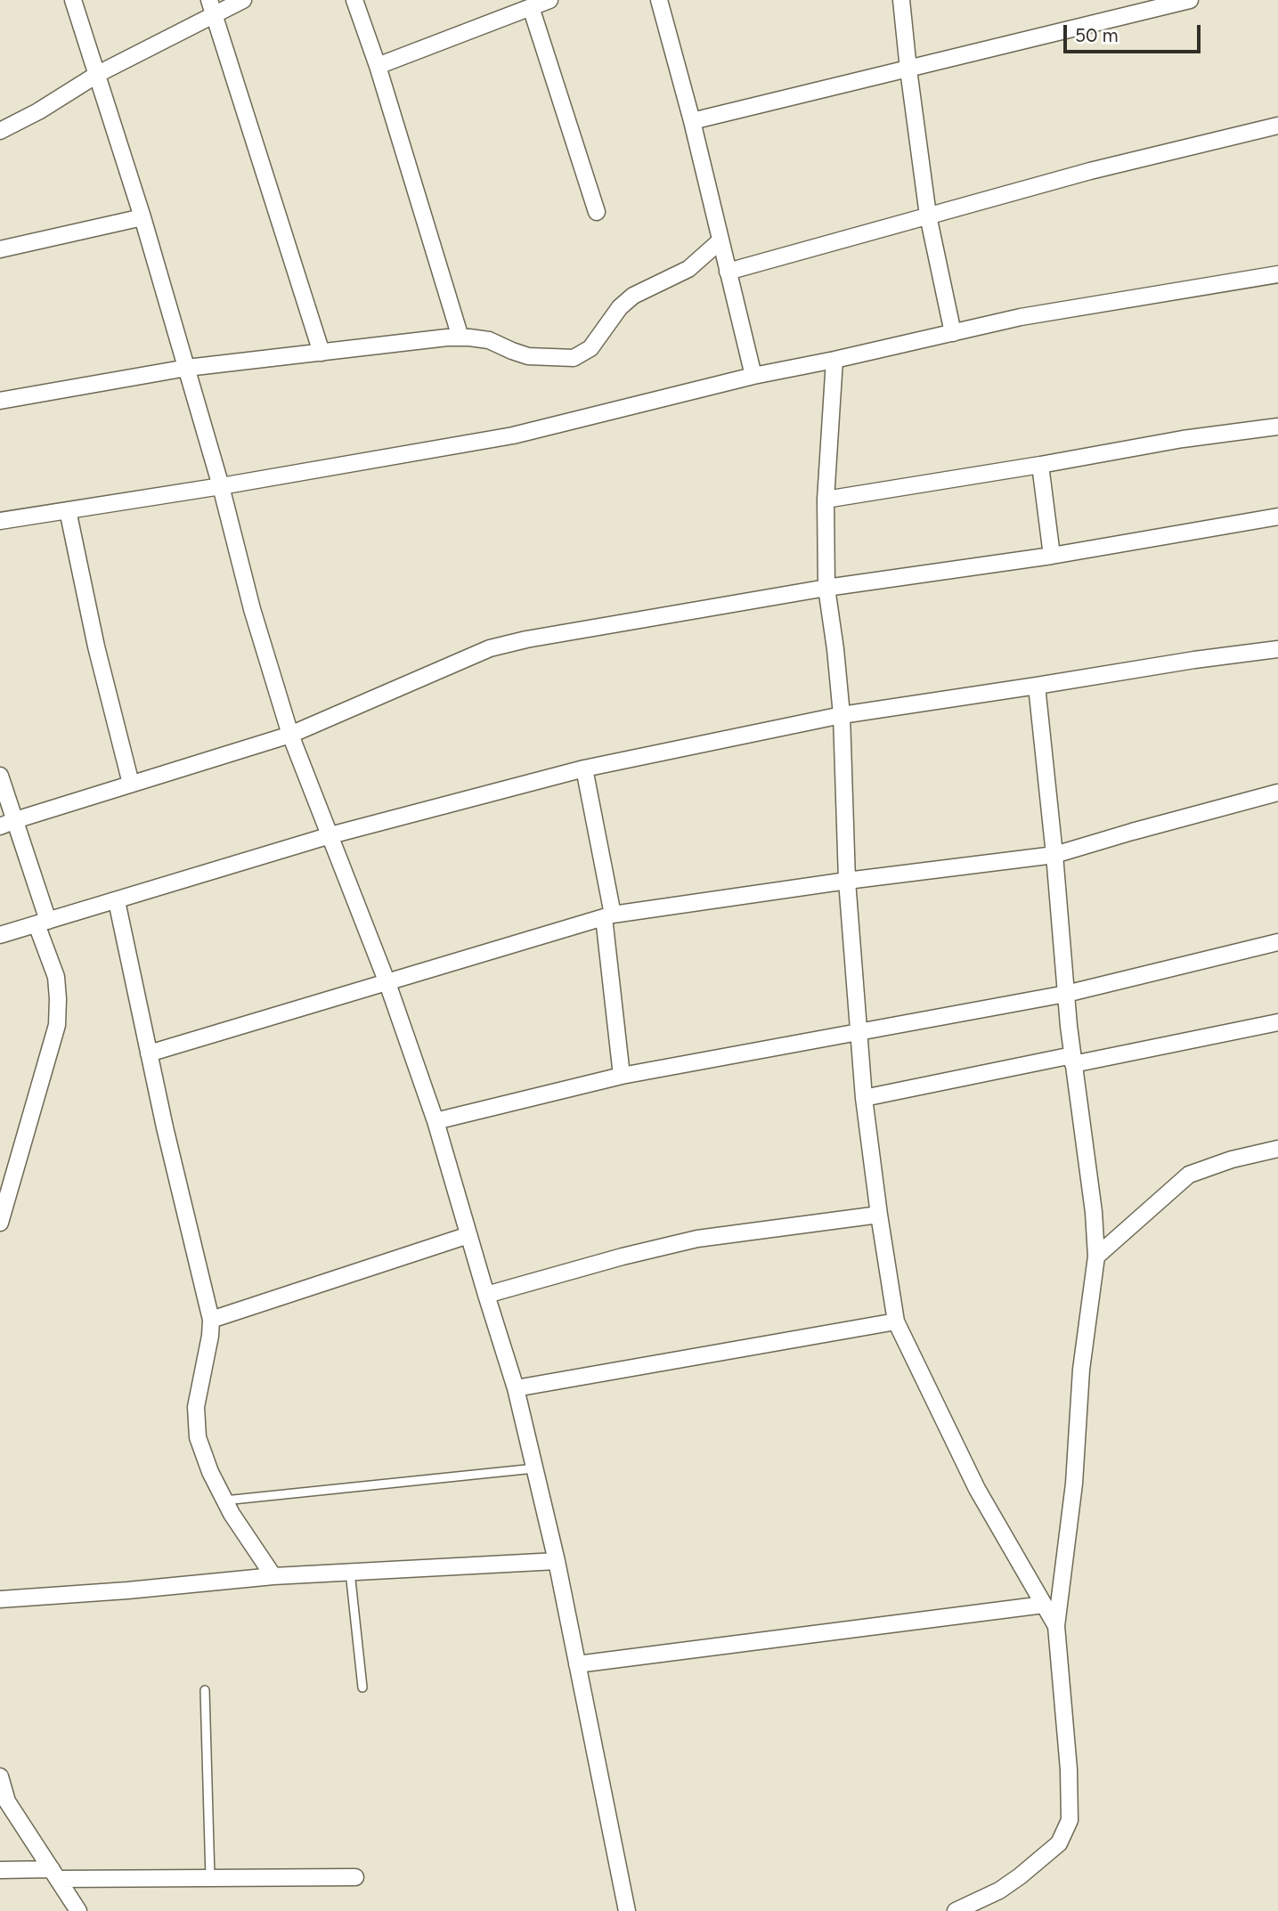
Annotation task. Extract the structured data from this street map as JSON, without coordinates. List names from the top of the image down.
{
  "scale_bar": "50 m"
}
